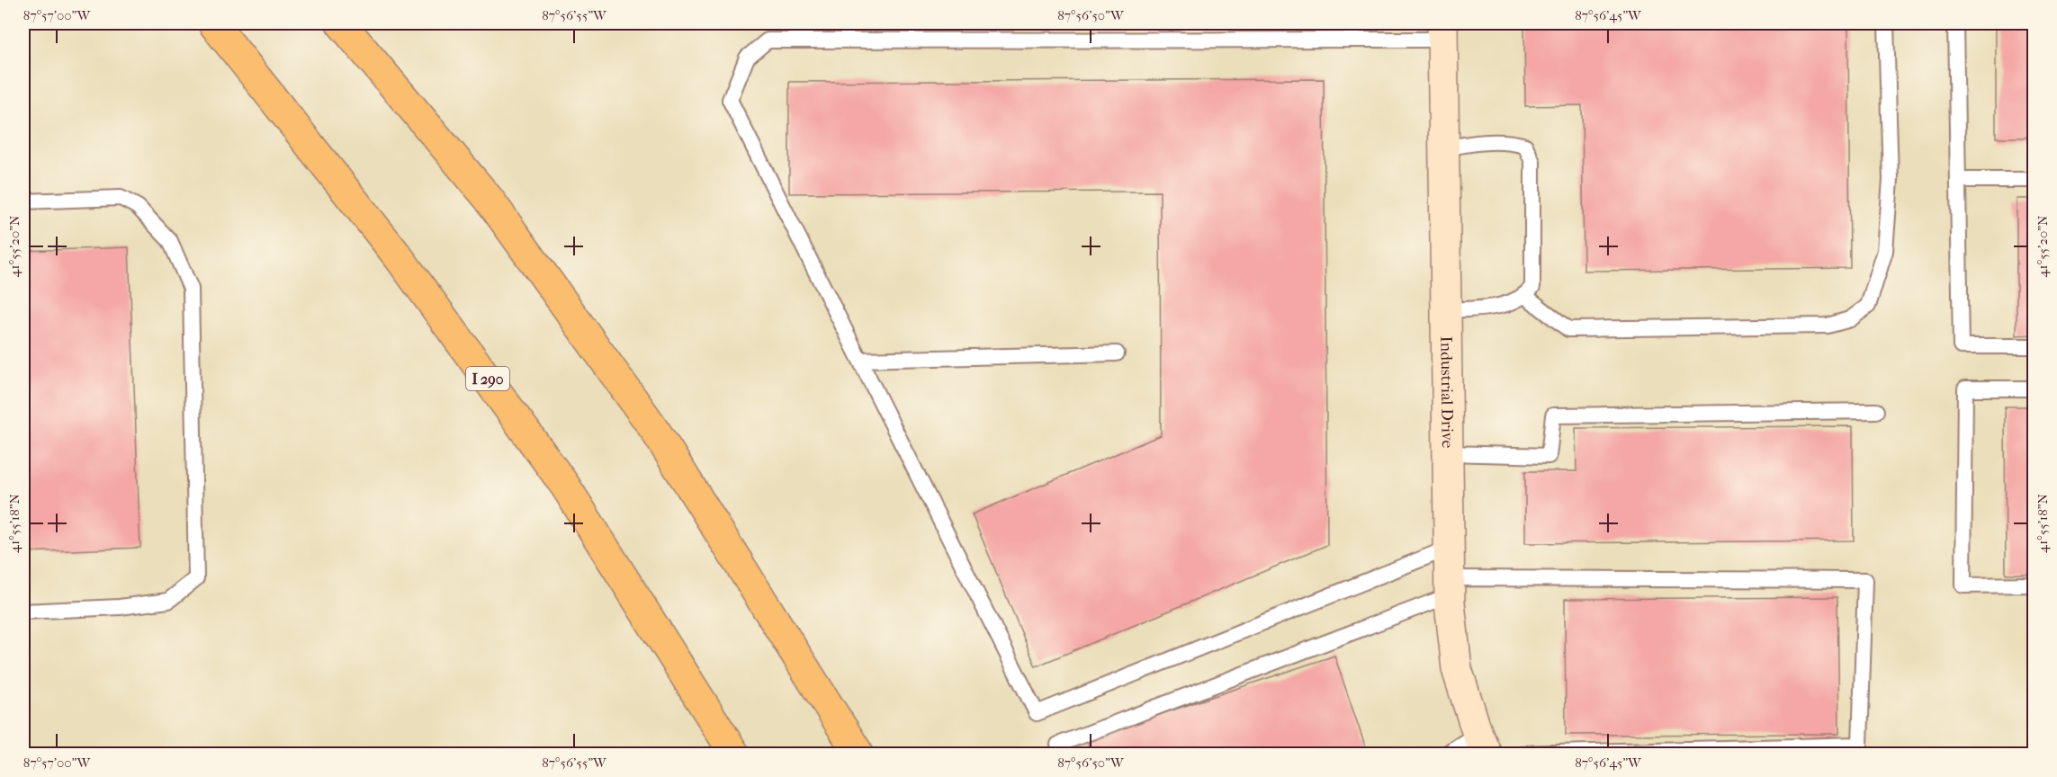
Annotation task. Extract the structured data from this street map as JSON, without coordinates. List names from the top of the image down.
{
  "streets": {
    "highway": ["I 290"],
    "street": ["Industrial Drive"]
  },
  "coordinates": [
    "87°57'00\"W",
    "87°56'55\"W",
    "87°56'50\"W",
    "87°56'45\"W",
    "41°55'20\"N",
    "41°55'18\"N"
  ]
}
